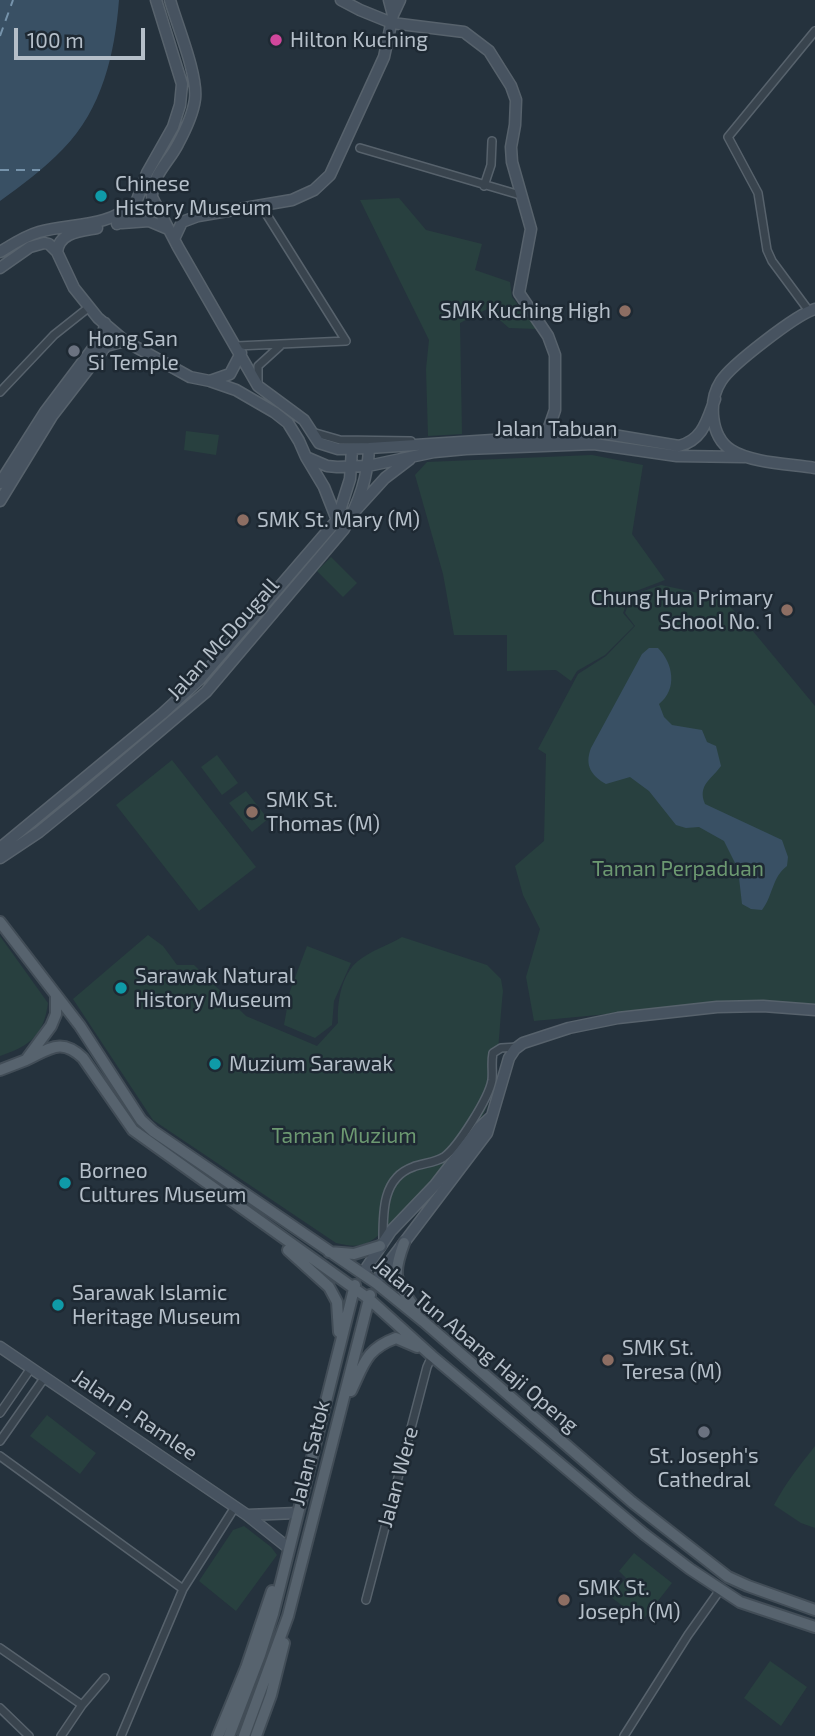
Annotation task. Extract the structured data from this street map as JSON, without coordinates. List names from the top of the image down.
{
  "streets": {
    "main road": [
      "Jalan Tabuan",
      "Jalan McDougall",
      "Jalan Tun Abang Haji Openg",
      "Jalan P. Ramlee",
      "Jalan Satok"
    ],
    "street": ["Jalan Were"]
  },
  "crossings": [
    ["Jalan Tabuan", "Jalan McDougall"],
    ["Jalan Tun Abang Haji Openg", "Jalan Satok"],
    ["Jalan Tun Abang Haji Openg", "Jalan Were"],
    ["Jalan P. Ramlee", "Jalan Satok"]
  ],
  "parks": ["Taman Perpaduan", "Taman Muzium"],
  "places": [
    "Hilton Kuching",
    "Chinese History Museum",
    "SMK Kuching High",
    "Hong San Si Temple",
    "SMK St. Mary (M)",
    "Chung Hua Primary School No. 1",
    "SMK St. Thomas (M)",
    "Sarawak Natural History Museum",
    "Muzium Sarawak",
    "Borneo Cultures Museum",
    "Sarawak Islamic Heritage Museum",
    "SMK St. Teresa (M)",
    "St. Joseph's Cathedral",
    "SMK St. Joseph (M)"
  ],
  "scale_bar": "100 m"
}
